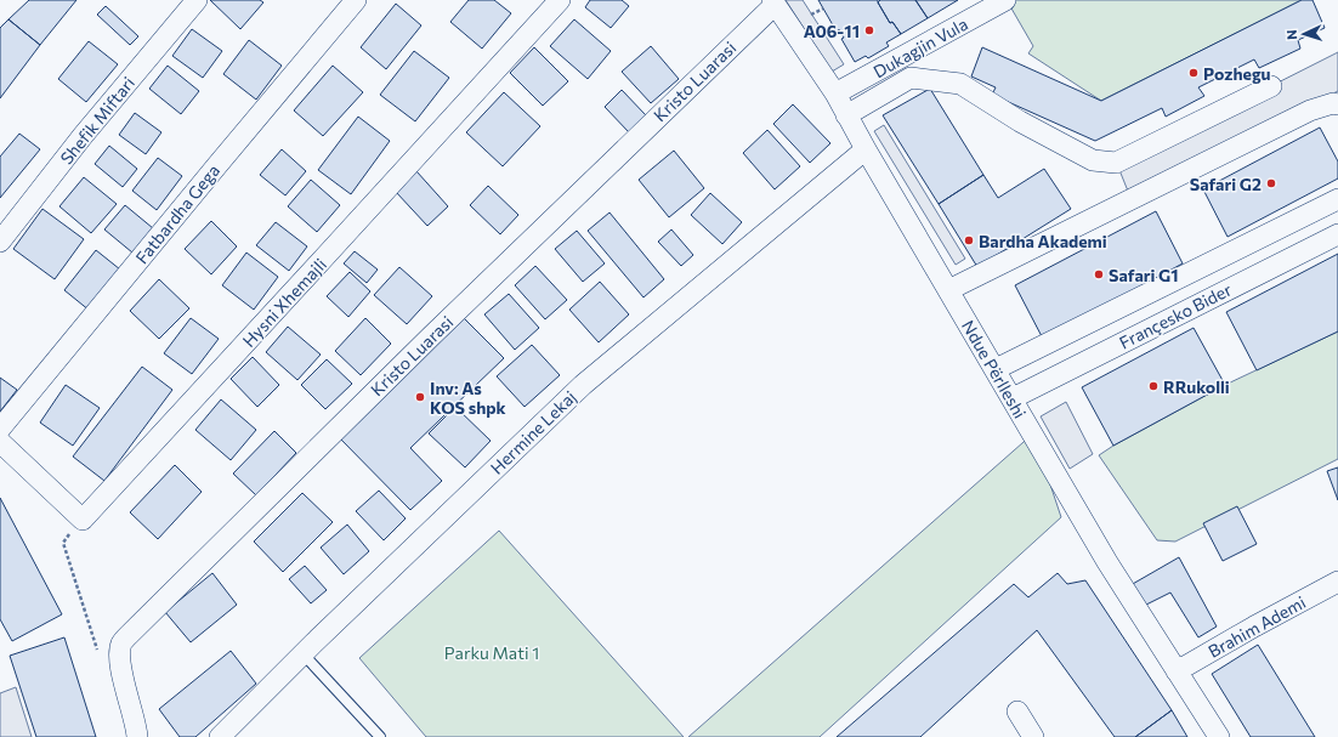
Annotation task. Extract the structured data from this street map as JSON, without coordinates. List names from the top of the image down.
{
  "streets": {
    "street": [
      "Dukagjin Vula",
      "Kristo Luarasi",
      "Shefik Miftari",
      "Fatbardha Gega",
      "Hysni Xhemajli",
      "Françesko Bider",
      "Ndue Përlleshi",
      "Hermine Lekaj",
      "Brahim Ademi"
    ]
  },
  "crossings": [
    ["Dukagjin Vula", "Ndue Përlleshi"],
    ["Kristo Luarasi", "Ndue Përlleshi"],
    ["Françesko Bider", "Ndue Përlleshi"],
    ["Ndue Përlleshi", "Hermine Lekaj"],
    ["Ndue Përlleshi", "Brahim Ademi"]
  ],
  "parks": ["Parku Mati 1"],
  "places": [
    "A06-11",
    "Pozhegu",
    "Safari G2",
    "Bardha Akademi",
    "Safari G1",
    "RRukolli",
    "Inv: As KOS shpk"
  ],
  "north": "left"
}
